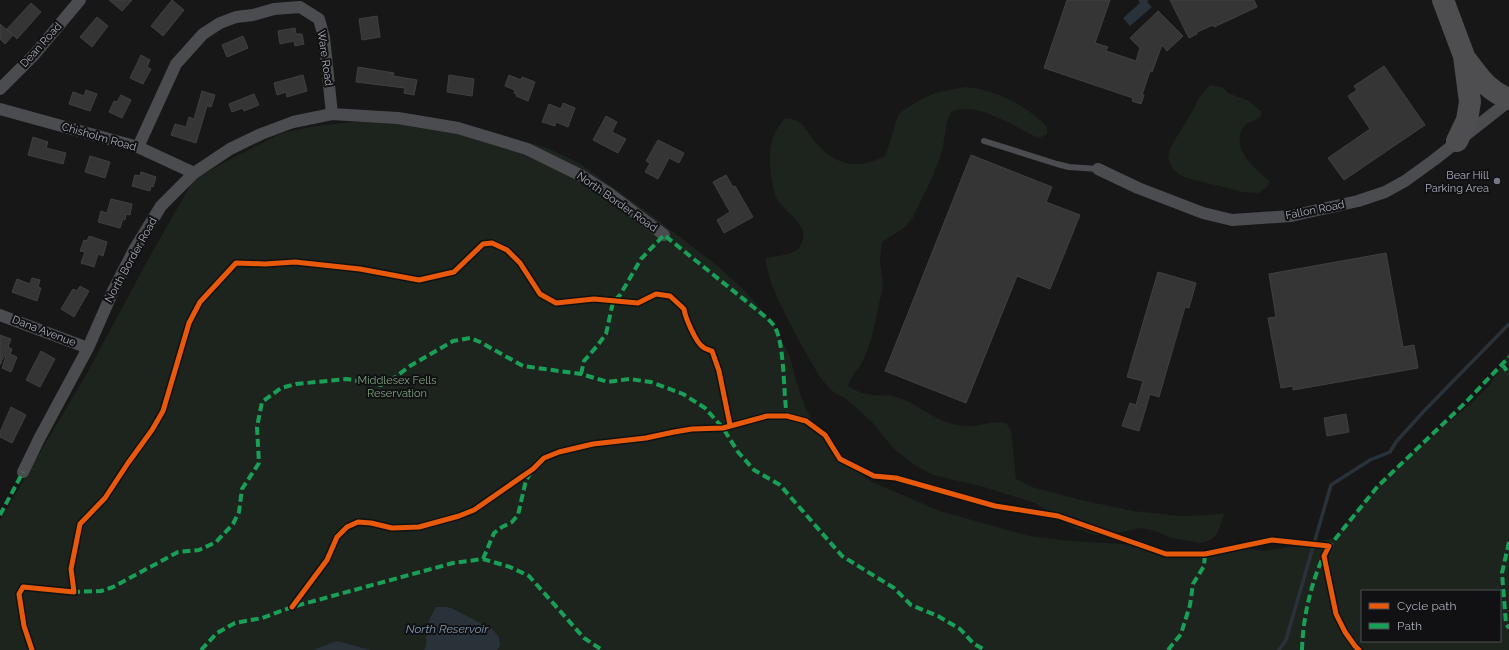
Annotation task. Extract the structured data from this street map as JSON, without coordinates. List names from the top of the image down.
{
  "streets": {
    "street": [
      "Dean Road",
      "Ware Road",
      "Chisholm Road",
      "North Border Road",
      "Fallon Road",
      "Dana Avenue"
    ]
  },
  "crossings": [
    ["Ware Road", "Chisholm Road"],
    ["Ware Road", "North Border Road"],
    ["Chisholm Road", "North Border Road"],
    ["North Border Road", "Dana Avenue"]
  ],
  "water": ["North Reservoir"],
  "parks": ["Middlesex Fells Reservation"],
  "places": ["Bear Hill Parking Area"],
  "legend": ["Cycle path", "Path"]
}
